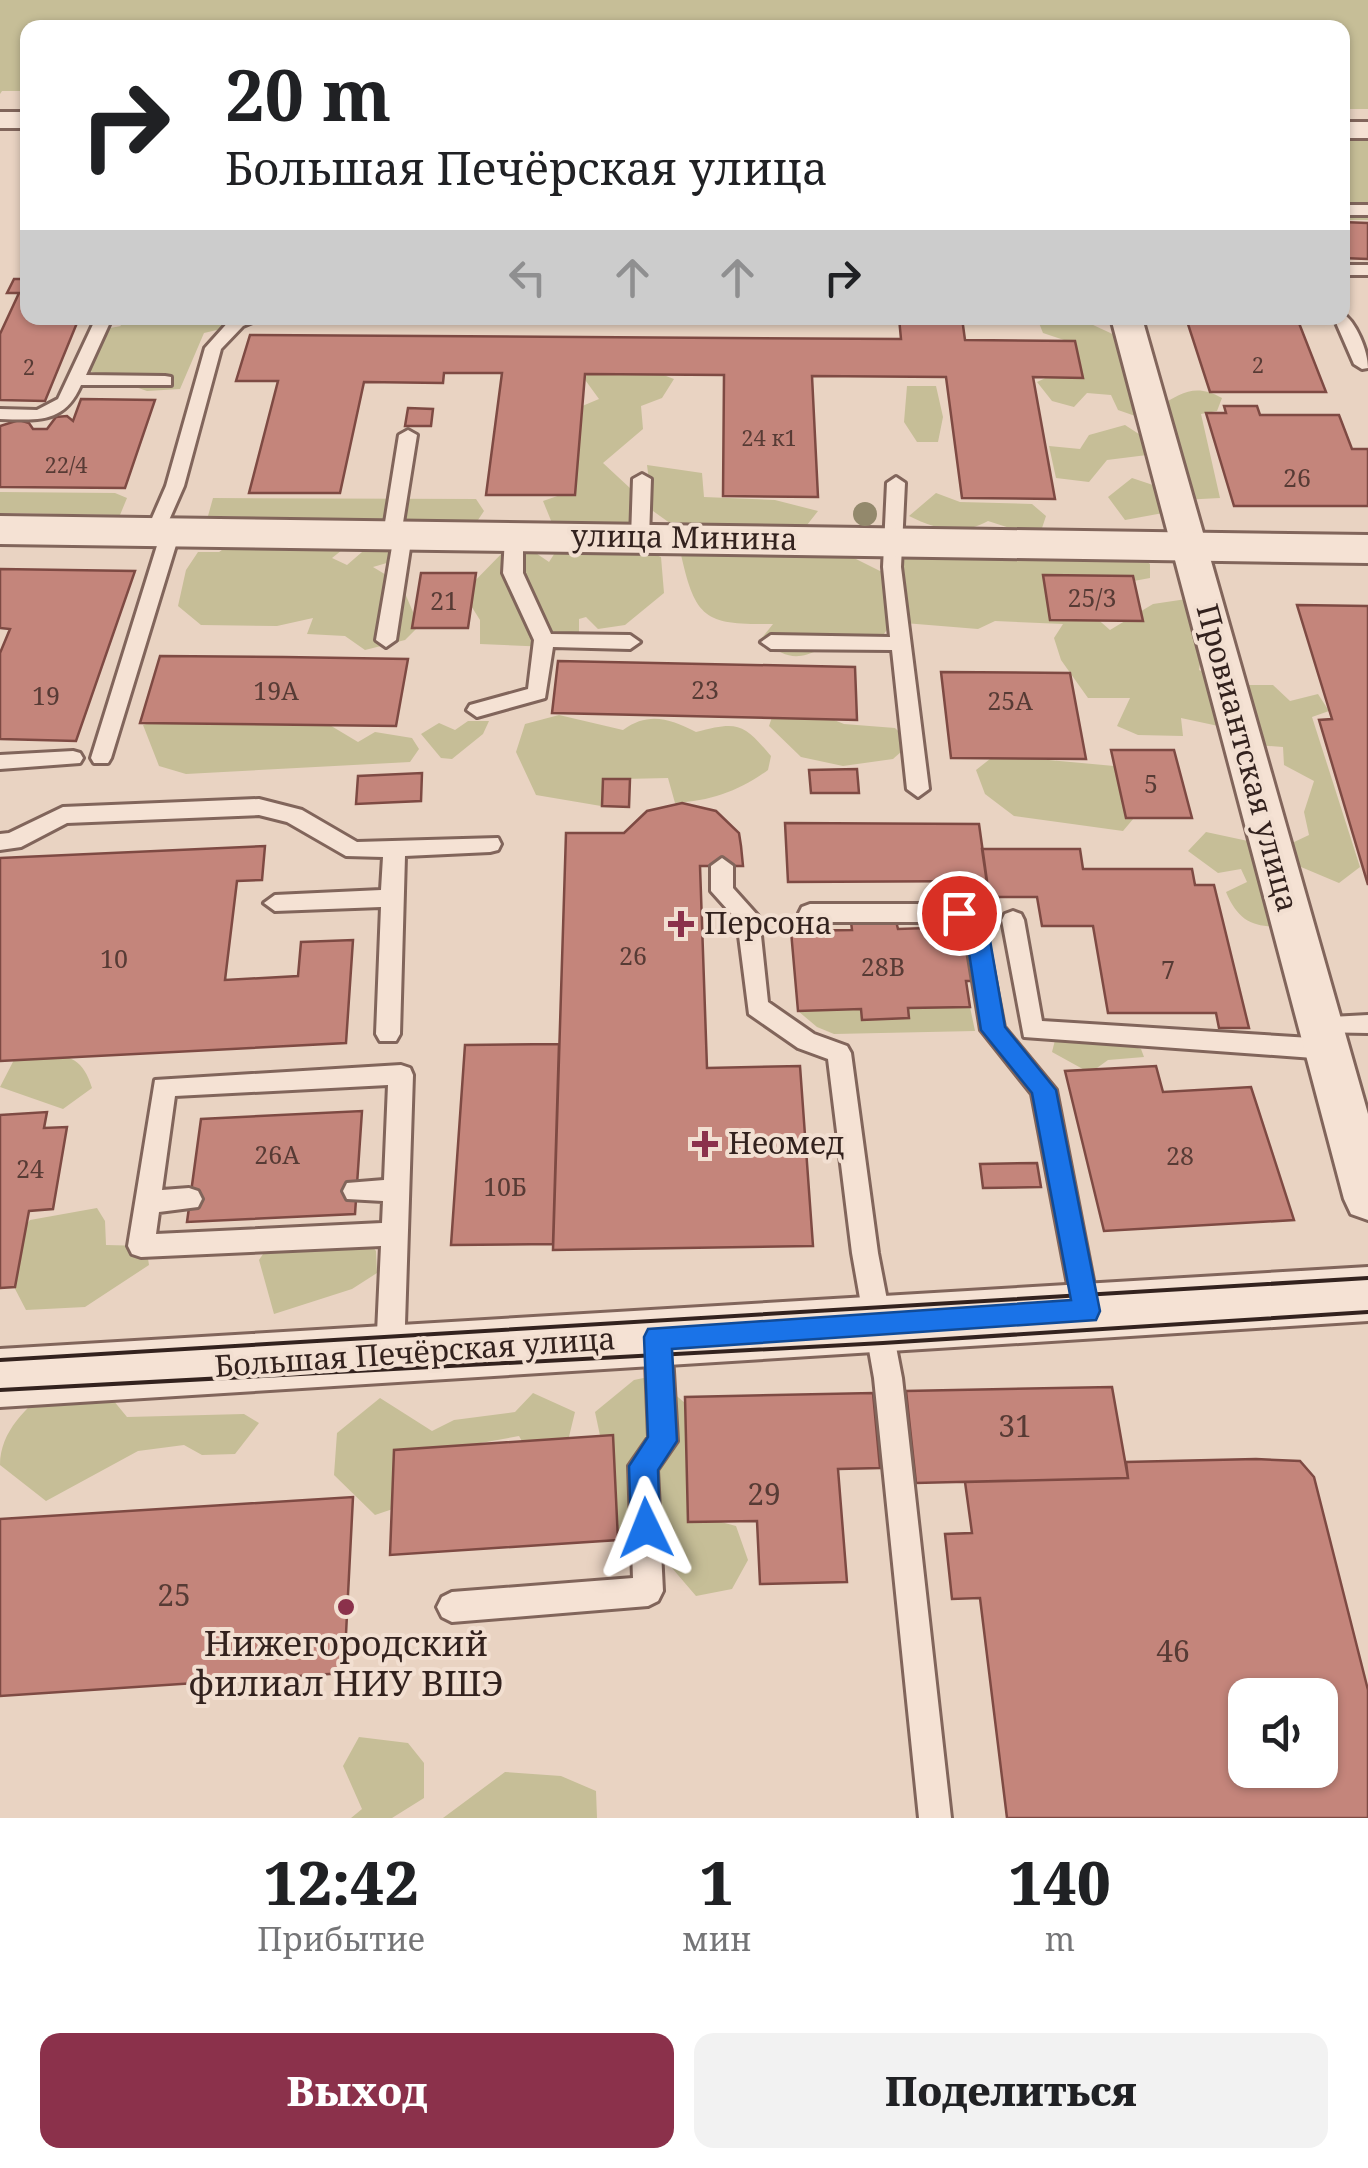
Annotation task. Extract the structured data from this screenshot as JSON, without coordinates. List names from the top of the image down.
{
  "streets": {
    "street": ["улица Минина", "Провиантская улица", "Большая Печёрская улица"]
  },
  "crossings": [
    ["улица Минина", "Провиантская улица"]
  ],
  "places": {
    "health": ["Персона", "Неомед"],
    "other": ["Нижегородский филиал НИУ ВШЭ"]
  },
  "house_numbers": [
    "2",
    "2",
    "24 к1",
    "22/4",
    "26",
    "25/3",
    "21",
    "23",
    "19А",
    "19",
    "25А",
    "5",
    "26",
    "10",
    "28В",
    "7",
    "26А",
    "28",
    "24",
    "10Б",
    "31",
    "29",
    "25",
    "46"
  ],
  "page": {
    "turn": ["20 m", "Большая Печёрская улица"],
    "eta": [
      "12:42",
      "Прибытие",
      "1",
      "мин",
      "140",
      "m"
    ],
    "buttons": ["Выход", "Поделиться"]
  }
}
